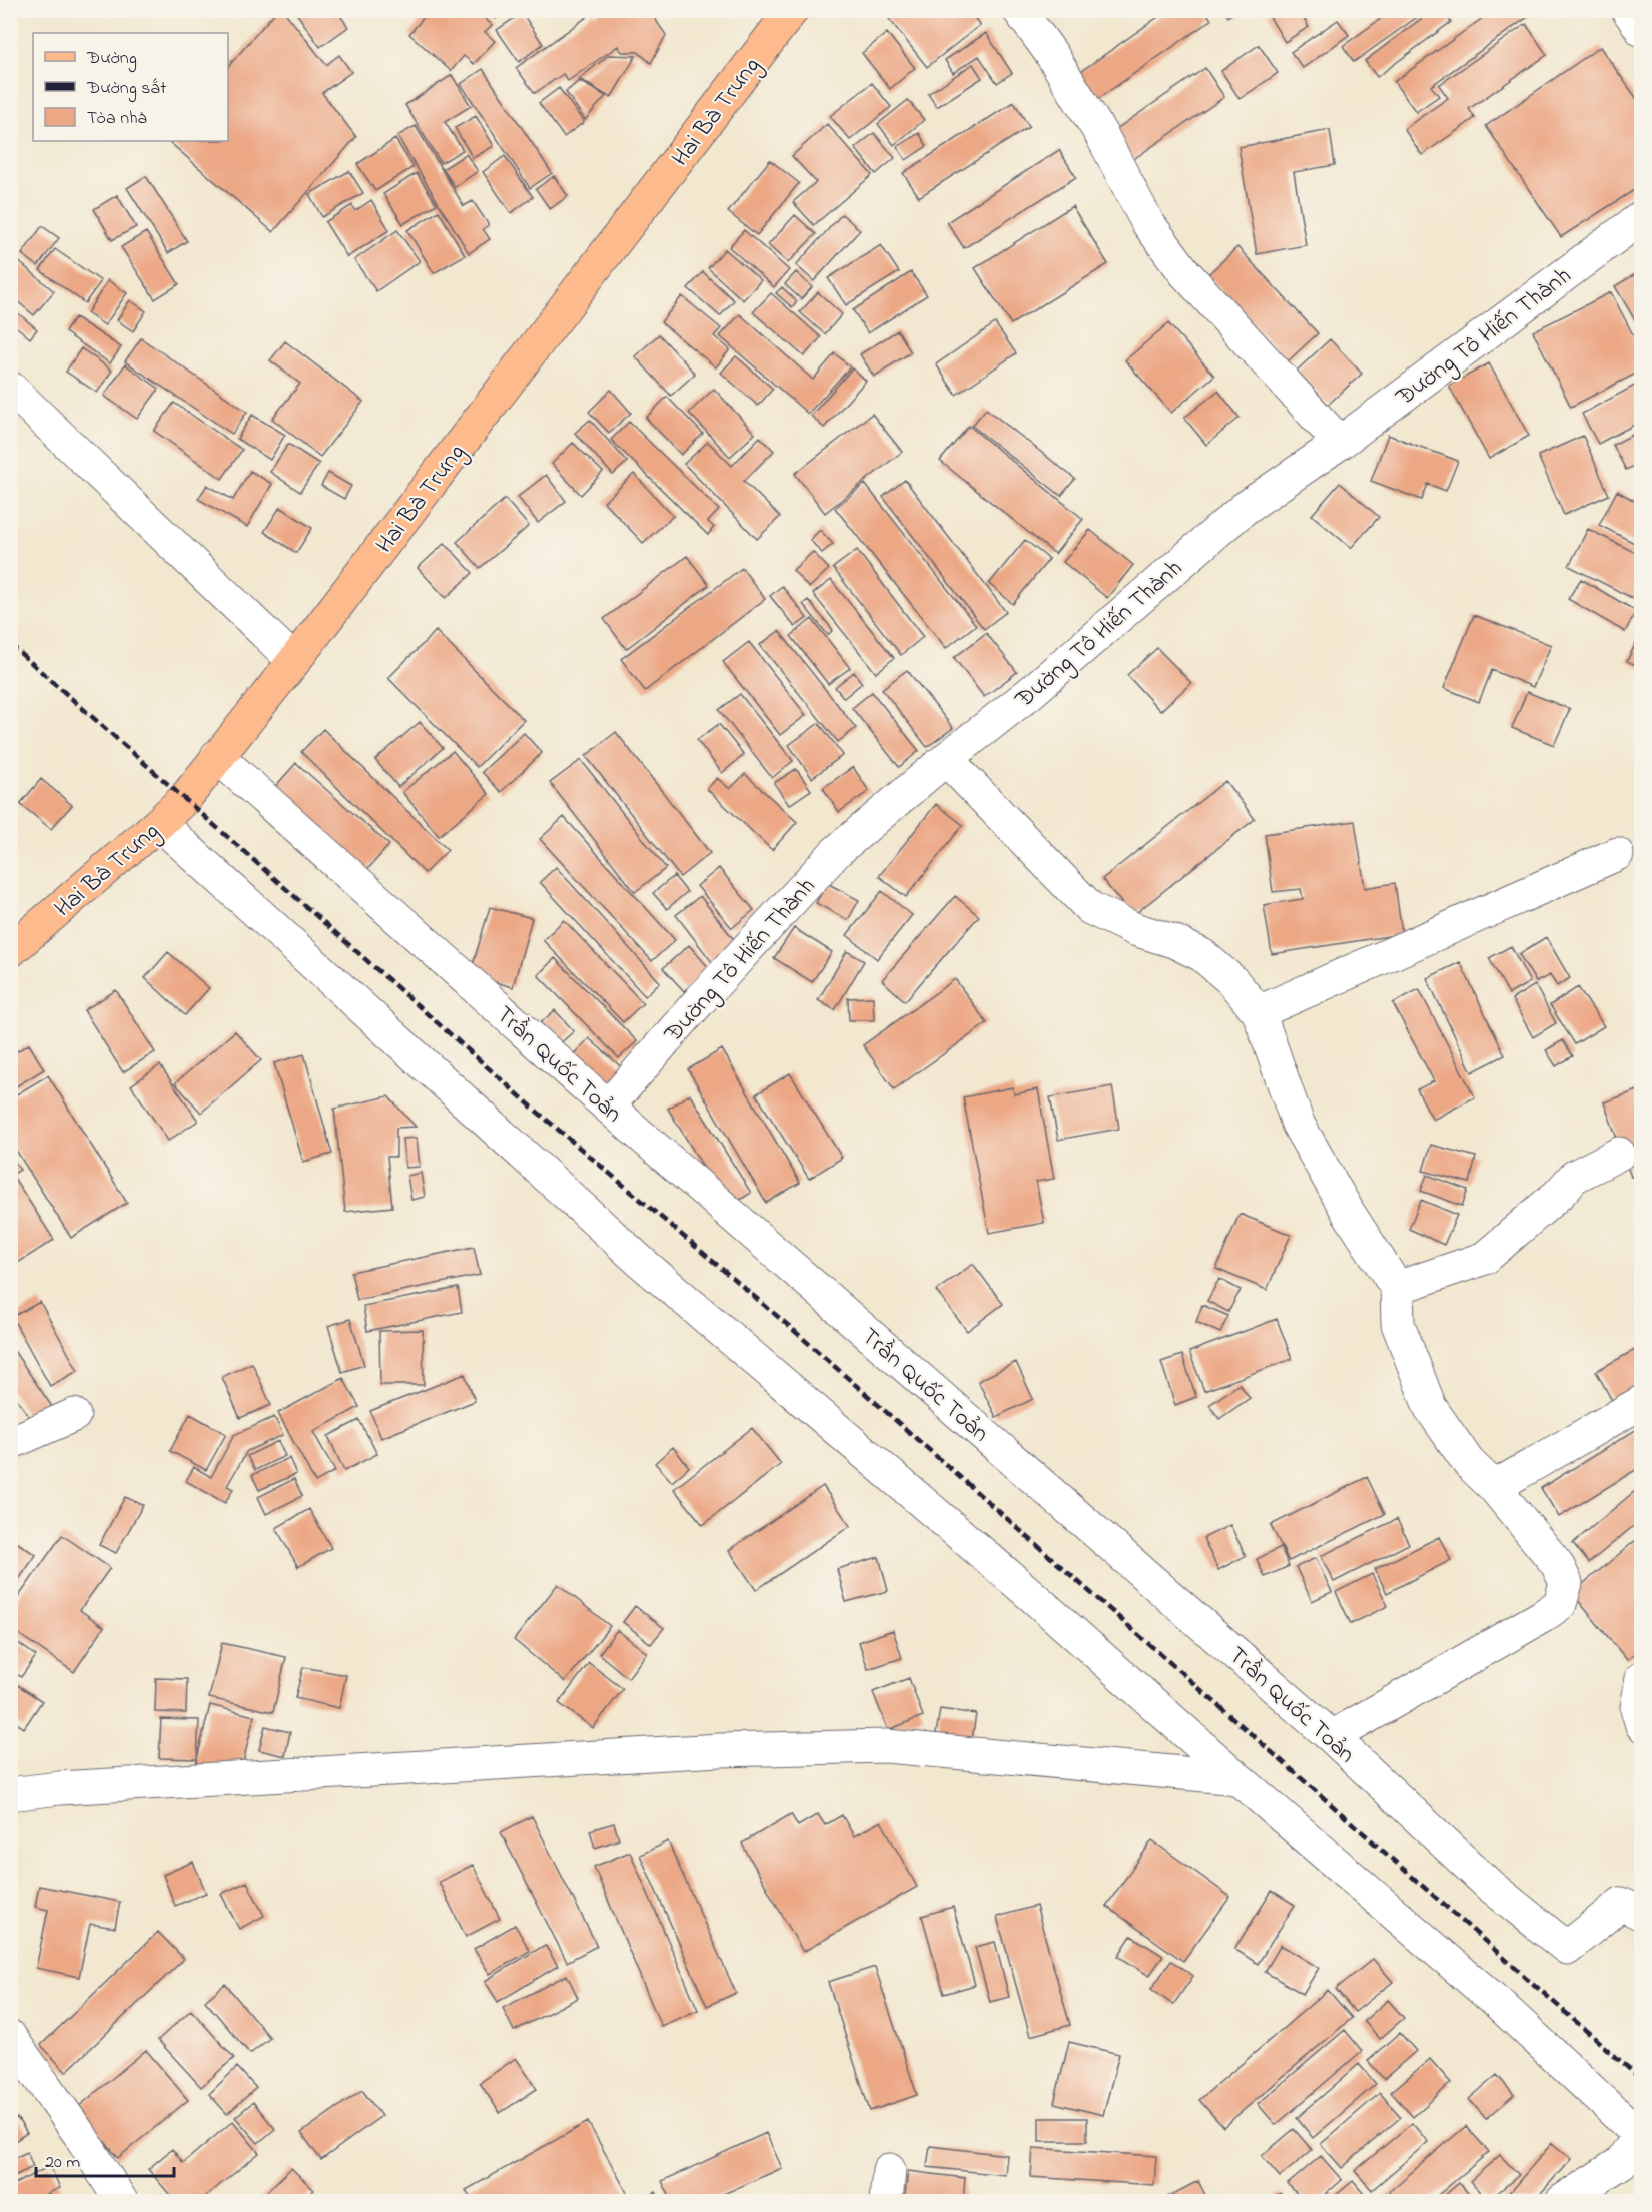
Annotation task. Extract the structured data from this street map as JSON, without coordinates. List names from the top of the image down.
{
  "streets": {
    "main road": ["Hai Bà Trưng"],
    "street": ["Đường Tô Hiến Thành", "Trần Quốc Toản"]
  },
  "crossings": [
    ["Hai Bà Trưng", "Trần Quốc Toản"],
    ["Đường Tô Hiến Thành", "Trần Quốc Toản"]
  ],
  "legend": ["Đường", "Đường sắt", "Tòa nhà"],
  "scale_bar": "20 m"
}
